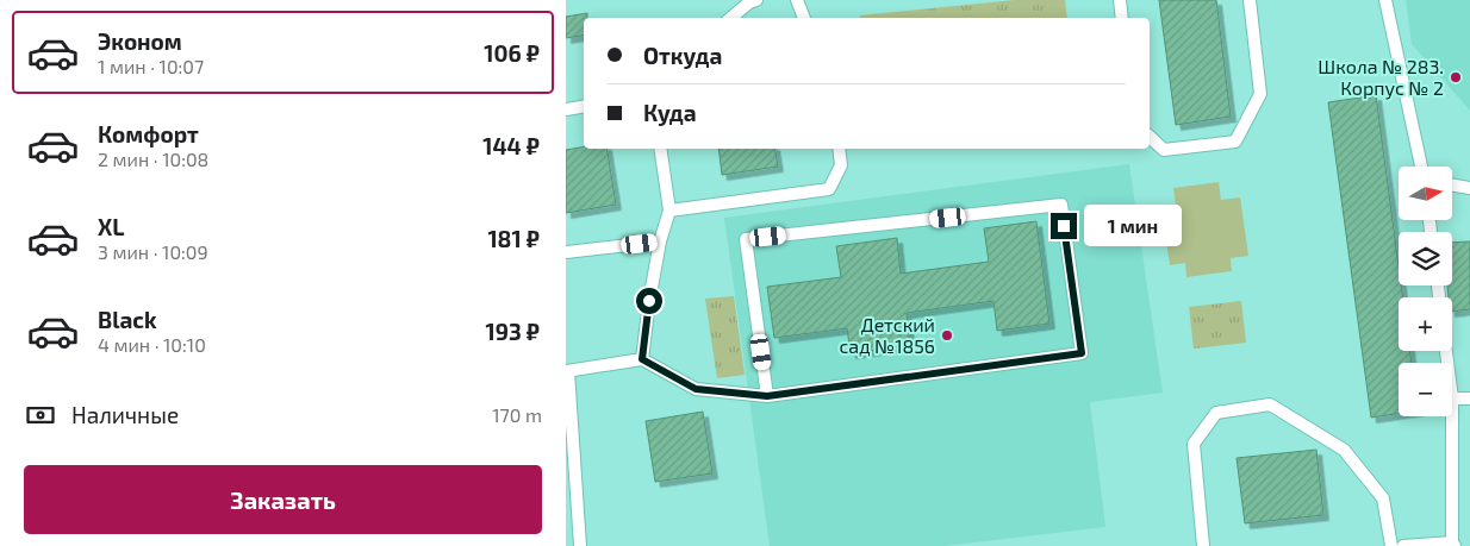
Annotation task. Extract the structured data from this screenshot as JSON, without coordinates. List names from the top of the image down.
{
  "places": ["Школа № 283. Корпус № 2", "Детский сад №1856"],
  "north": "right",
  "page": {
    "list": [
      {
        "name": "Эконом",
        "note": "1 мин · 10:07",
        "value": "106 ₽"
      },
      {
        "name": "Комфорт",
        "note": "2 мин · 10:08",
        "value": "144 ₽"
      },
      {
        "name": "XL",
        "note": "3 мин · 10:09",
        "value": "181 ₽"
      },
      {
        "name": "Black",
        "note": "4 мин · 10:10",
        "value": "193 ₽"
      }
    ],
    "banner": ["Откуда", "Куда"],
    "map_buttons": ["+", "−"],
    "bubble": "1 мин",
    "pay": ["Наличные", "170 m"],
    "buttons": "Заказать"
  }
}
